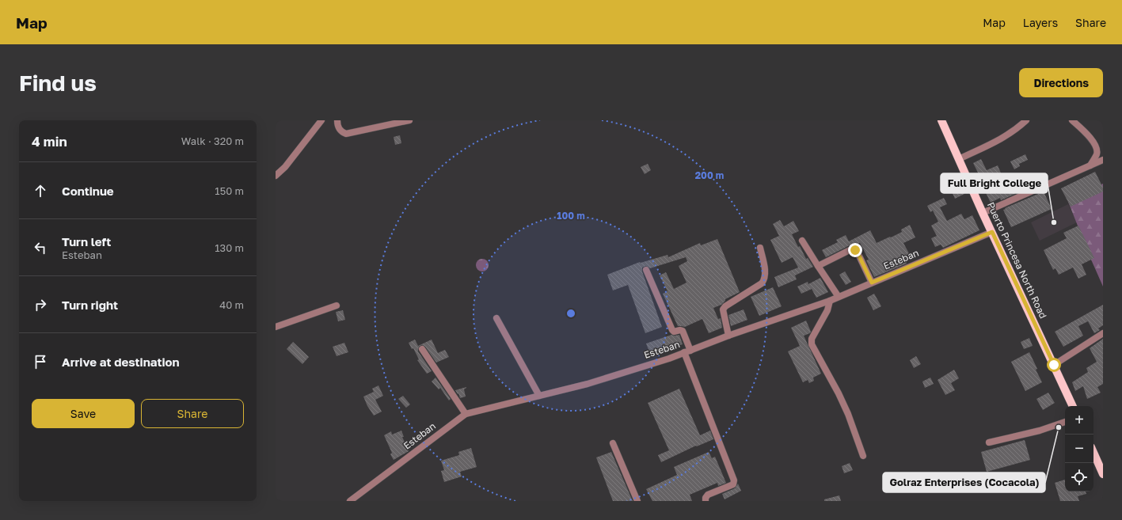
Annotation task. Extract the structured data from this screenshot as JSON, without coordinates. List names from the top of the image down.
{
  "streets": {
    "main road": ["Puerto Princesa North Road"],
    "street": ["Esteban"]
  },
  "crossings": [
    ["Esteban", "Puerto Princesa North Road"]
  ],
  "places": ["Full Bright College", "Golraz Enterprises (Cocacola)"],
  "page": {
    "header": "Map",
    "nav": ["Map", "Layers", "Share"],
    "buttons": [
      "Directions",
      ["Save", "Share"]
    ],
    "title": "Find us",
    "heading": ["4 min", "Walk · 320 m"],
    "list": [
      ["Continue", "150 m"],
      ["Turn left", "Esteban", "130 m"],
      ["Turn right", "40 m"],
      "Arrive at destination"
    ],
    "map_buttons": ["+", "−"]
  },
  "rings": ["200 m", "100 m"]
}
